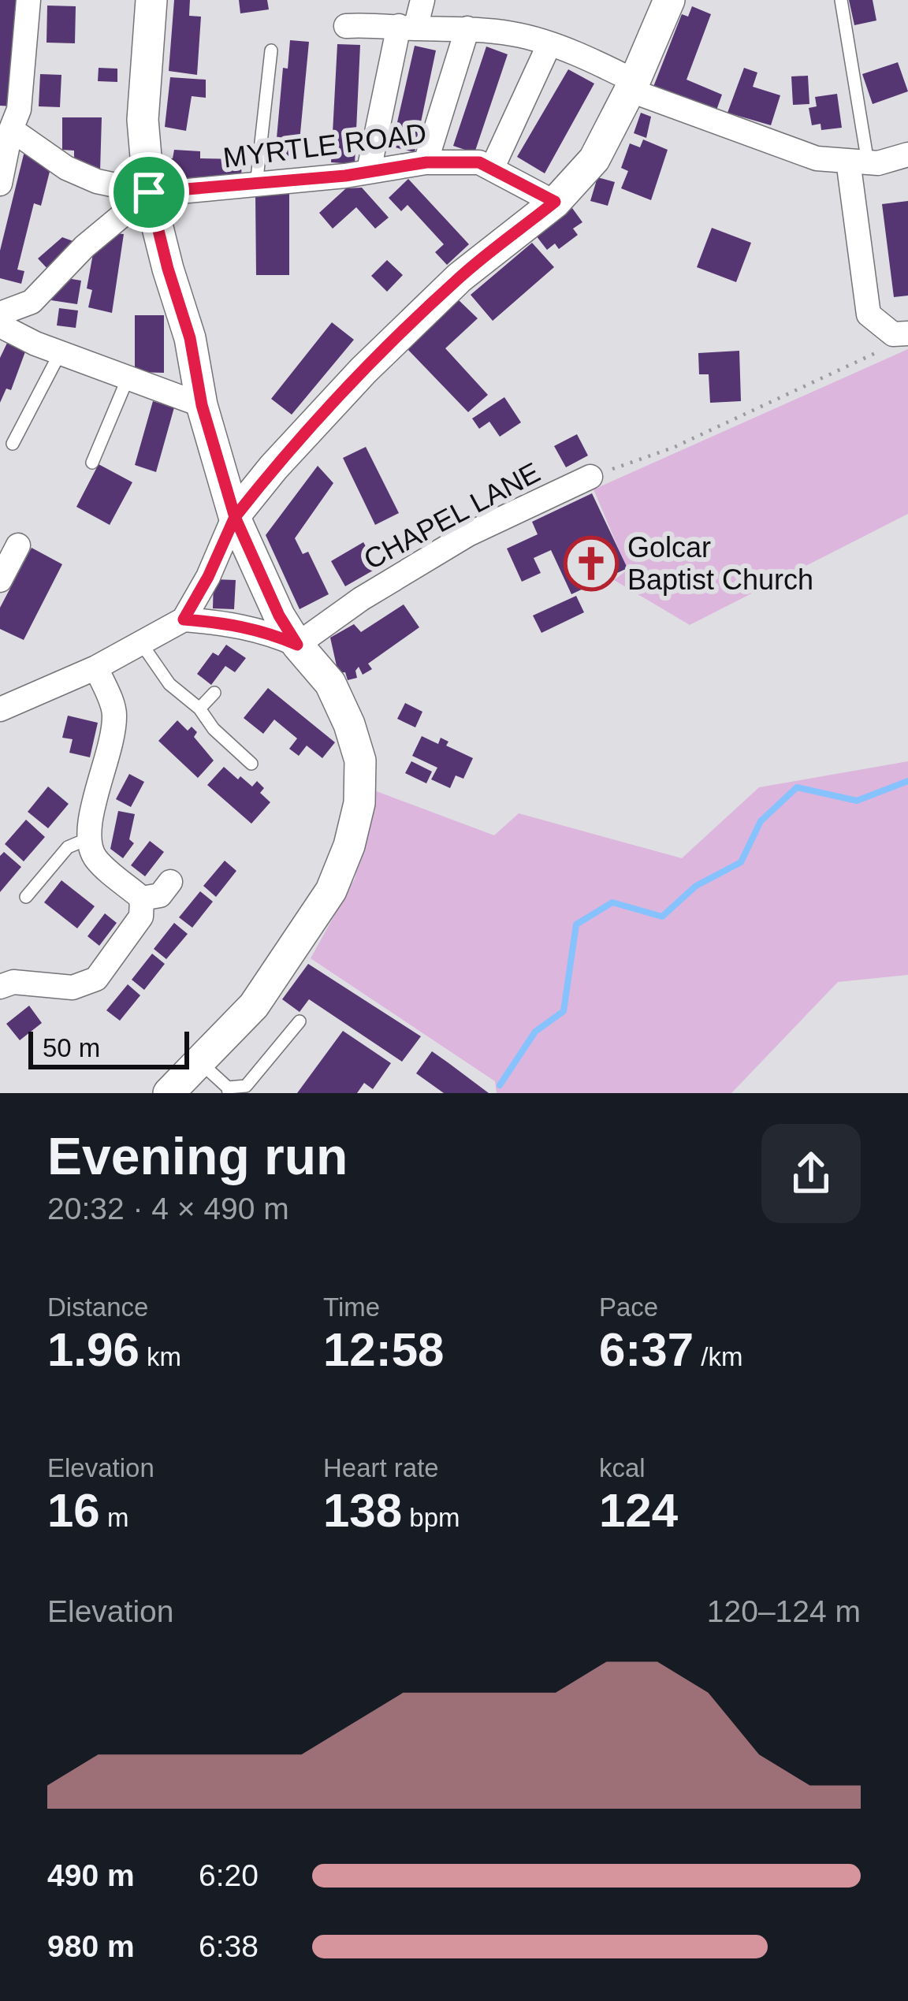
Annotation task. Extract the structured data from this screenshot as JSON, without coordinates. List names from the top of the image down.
{
  "streets": {
    "street": ["MYRTLE ROAD", "CHAPEL LANE"]
  },
  "places": {
    "church": ["Golcar Baptist Church"]
  },
  "scale_bar": "50 m",
  "page": {
    "scale": "50 m",
    "heading": ["Evening run", "20:32 · 4 × 490 m"],
    "stats": [
      ["Distance", "1.96 km"],
      ["Time", "12:58"],
      ["Pace", "6:37 /km"],
      ["Elevation", "16 m"],
      ["Heart rate", "138 bpm"],
      ["kcal", "124"]
    ],
    "chart": ["Elevation", "120–124 m"],
    "list": [
      {
        "name": "490 m",
        "note": "6:20"
      },
      {
        "name": "980 m",
        "note": "6:38"
      }
    ]
  }
}
